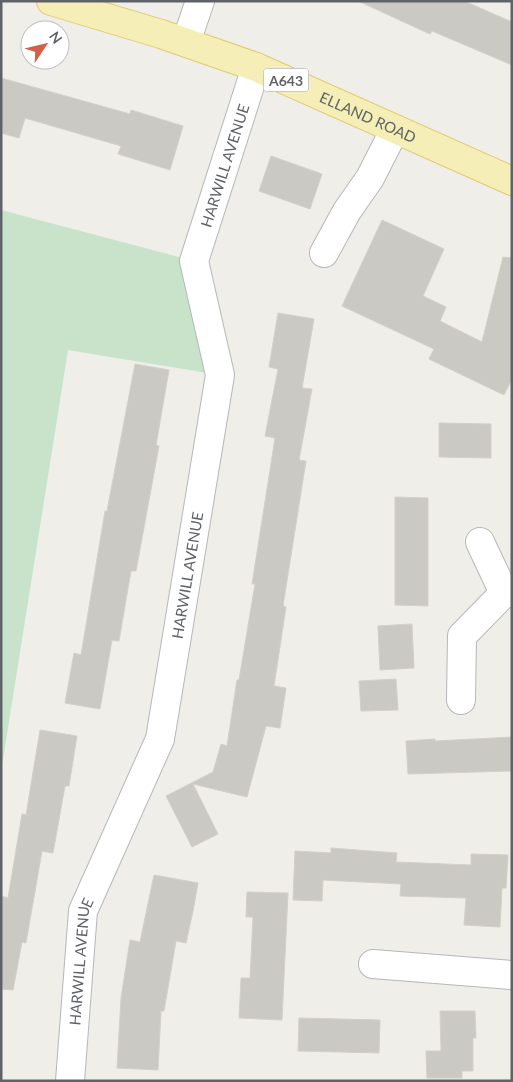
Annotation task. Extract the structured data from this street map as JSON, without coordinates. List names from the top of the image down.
{
  "streets": {
    "main road": ["A643", "ELLAND ROAD"],
    "street": ["HARWILL AVENUE"]
  },
  "crossings": [
    ["ELLAND ROAD", "HARWILL AVENUE"]
  ],
  "north": "top right"
}
